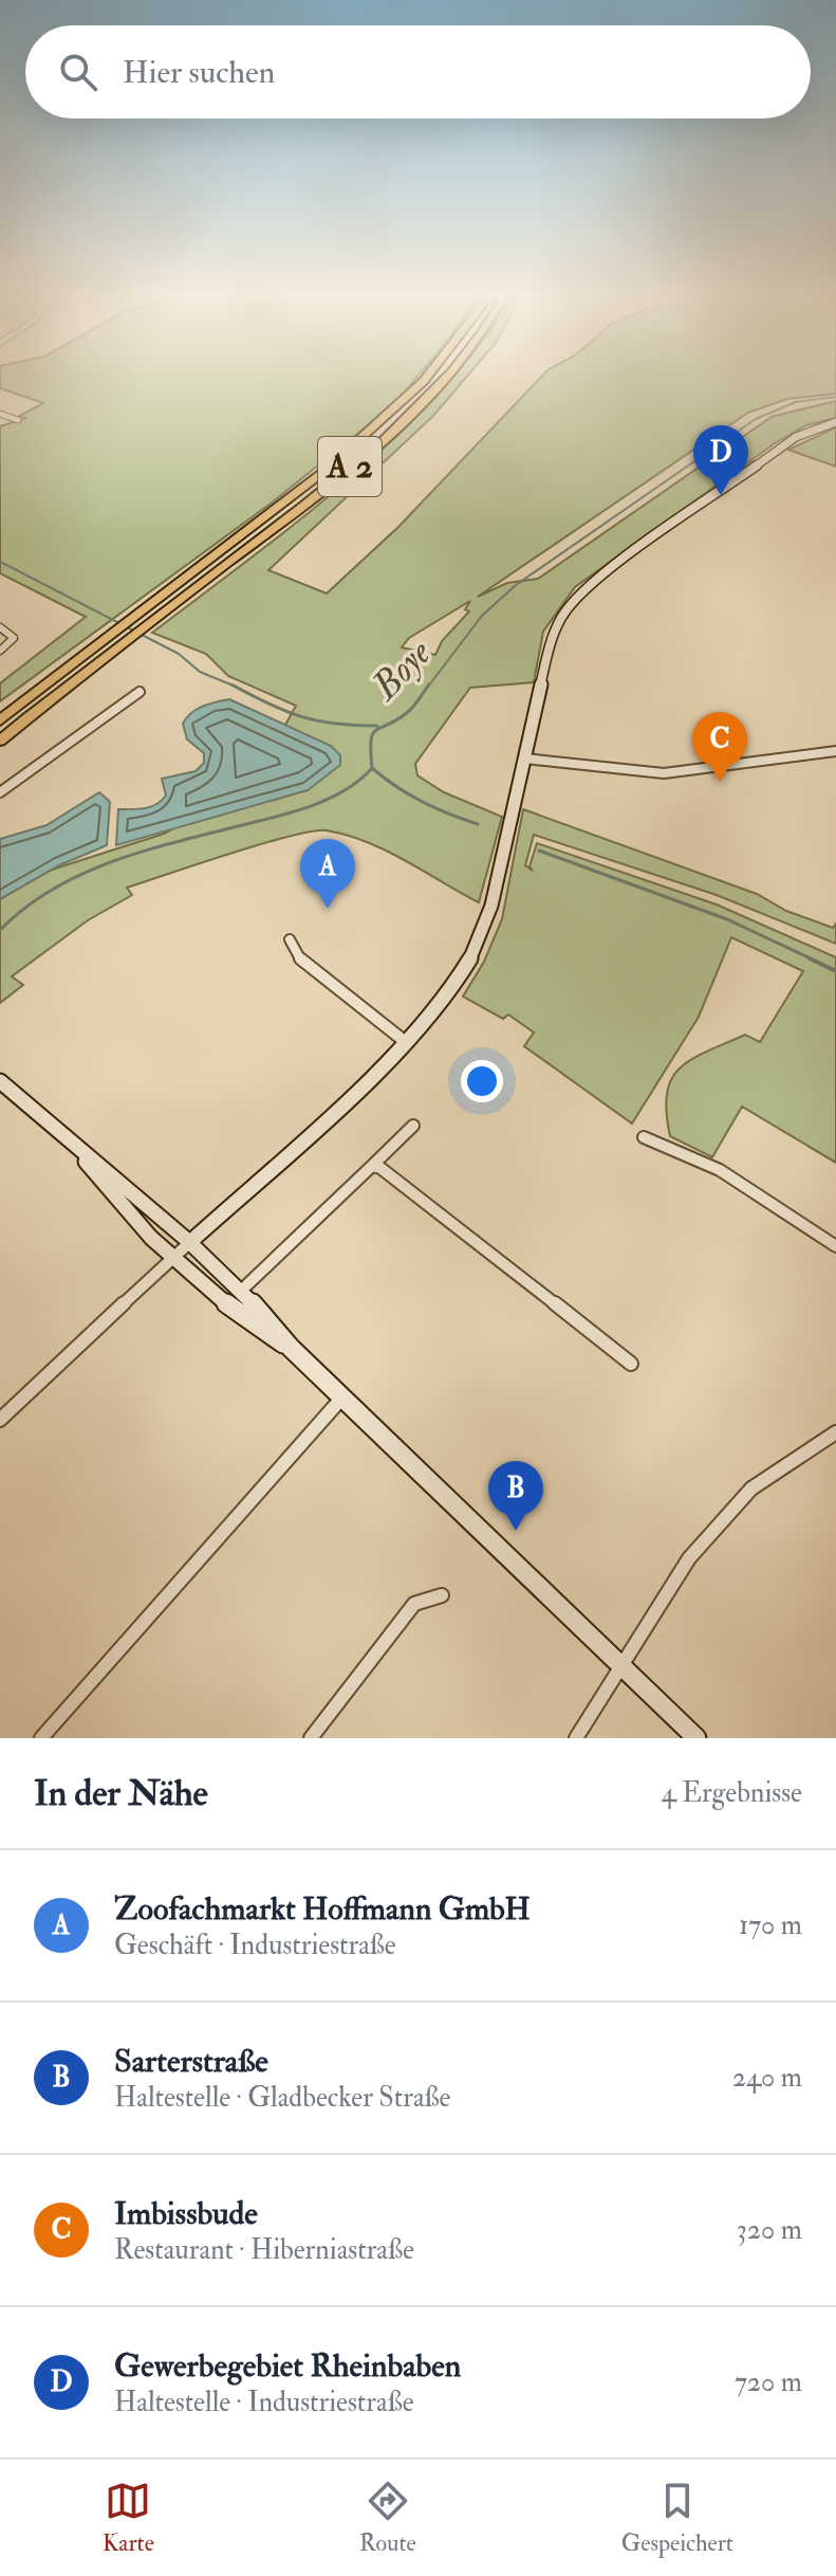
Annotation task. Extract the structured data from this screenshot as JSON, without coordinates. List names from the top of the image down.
{
  "streets": {
    "highway": ["A 2"]
  },
  "water": ["Boye"],
  "page": {
    "search": "Hier suchen",
    "pins": [
      "D",
      "C",
      "A",
      "B"
    ],
    "heading": ["In der Nähe", "4 Ergebnisse"],
    "list": [
      {
        "mark": "A",
        "name": "Zoofachmarkt Hoffmann GmbH",
        "note": "Geschäft · Industriestraße",
        "value": "170 m"
      },
      {
        "mark": "B",
        "name": "Sarterstraße",
        "note": "Haltestelle · Gladbecker Straße",
        "value": "240 m"
      },
      {
        "mark": "C",
        "name": "Imbissbude",
        "note": "Restaurant · Hiberniastraße",
        "value": "320 m"
      },
      {
        "mark": "D",
        "name": "Gewerbegebiet Rheinbaben",
        "note": "Haltestelle · Industriestraße",
        "value": "720 m"
      }
    ],
    "nav": ["Karte", "Route", "Gespeichert"]
  }
}
